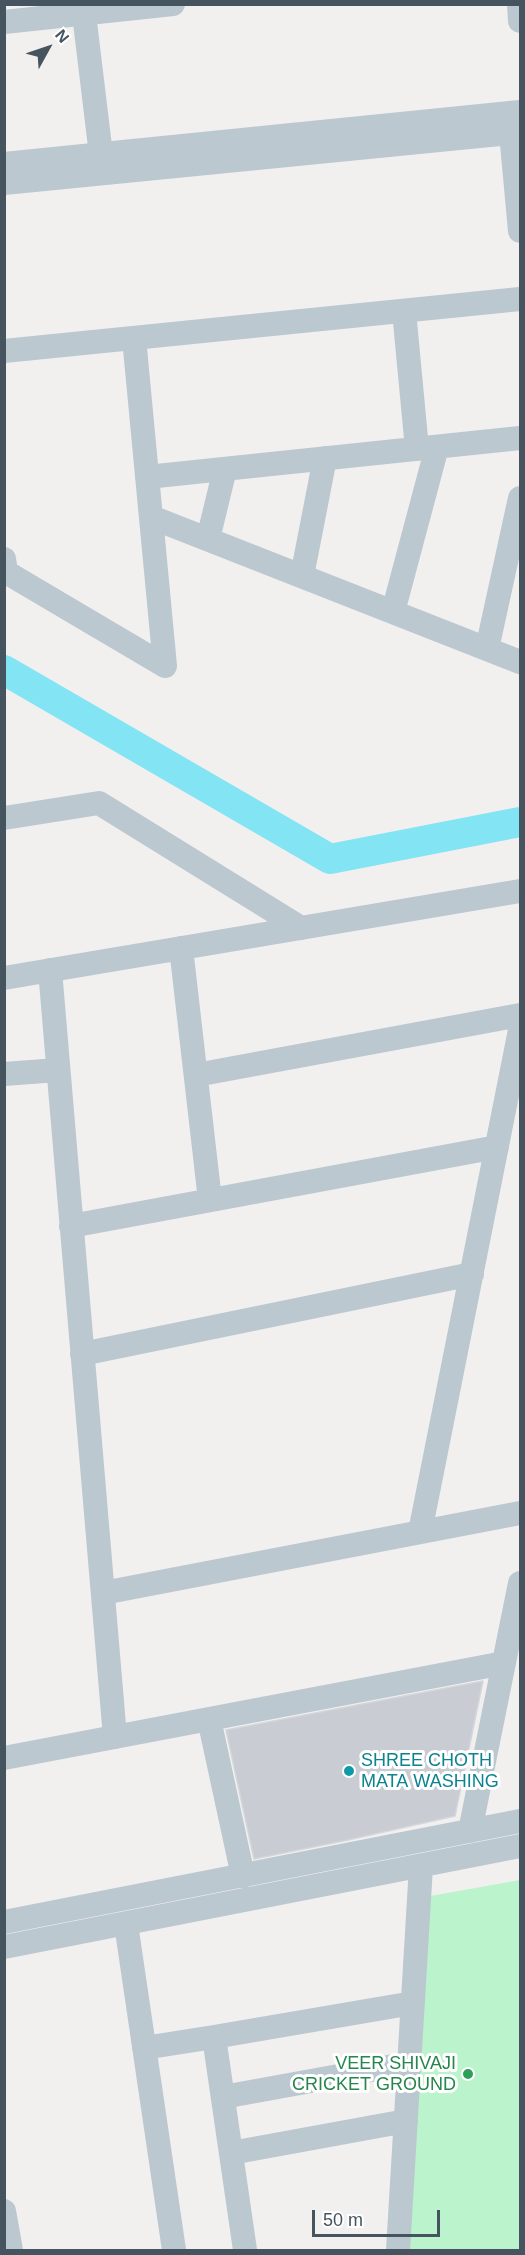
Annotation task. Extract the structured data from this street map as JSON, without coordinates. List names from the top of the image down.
{
  "places": ["SHREE CHOTH MATA WASHING", "VEER SHIVAJI CRICKET GROUND"],
  "scale_bar": "50 m",
  "north": "top right"
}
